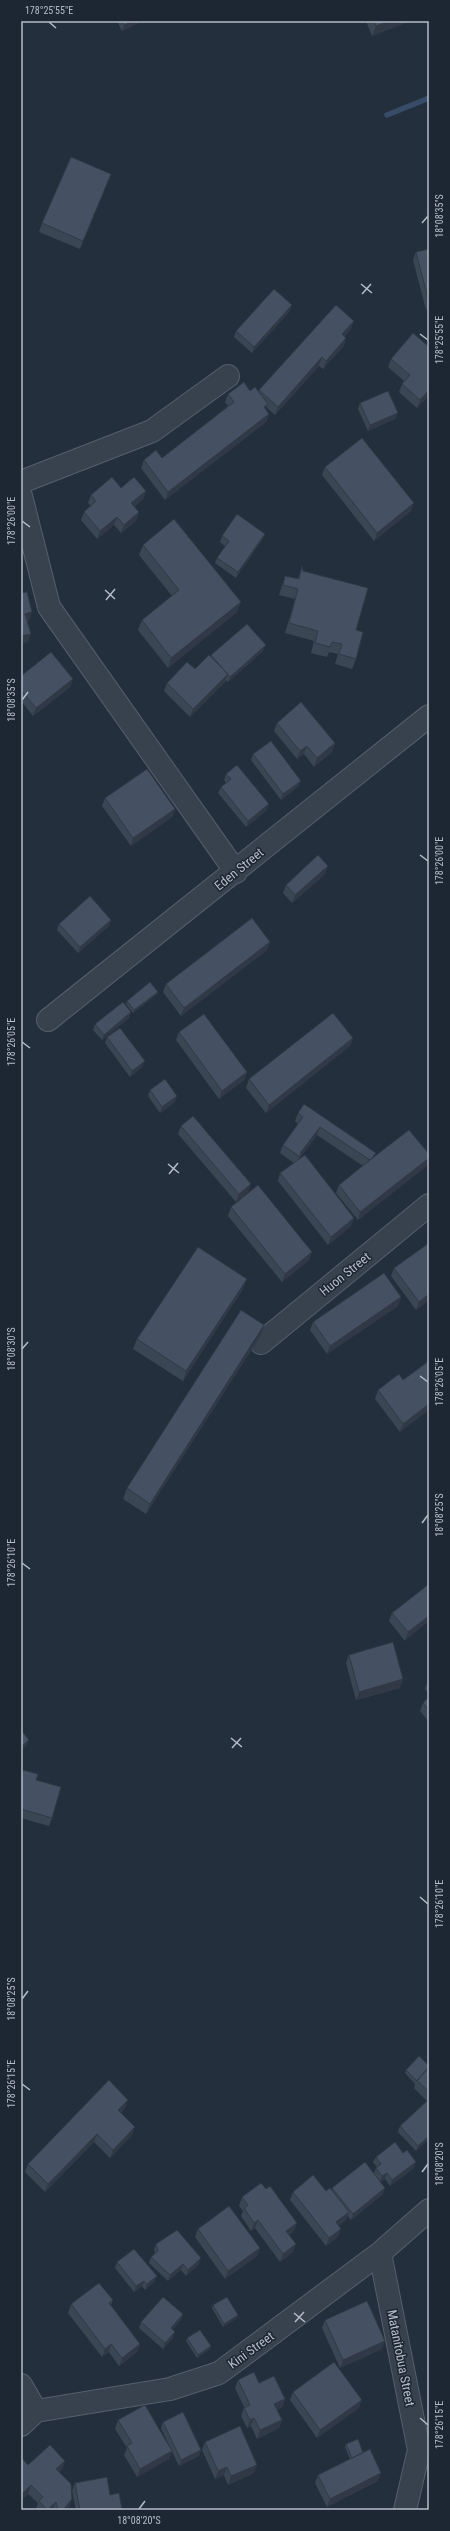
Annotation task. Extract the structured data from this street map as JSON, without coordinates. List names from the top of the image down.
{
  "streets": {
    "street": [
      "Eden Street",
      "Huon Street",
      "Kini Street",
      "Matanitobua Street"
    ]
  },
  "crossings": [
    ["Kini Street", "Matanitobua Street"]
  ],
  "coordinates": [
    "178°25'55\"E",
    "18°08'35\"S",
    "178°26'00\"E",
    "178°26'05\"E",
    "18°08'30\"S",
    "18°08'25\"S",
    "178°26'10\"E",
    "178°26'15\"E",
    "18°08'20\"S"
  ]
}
